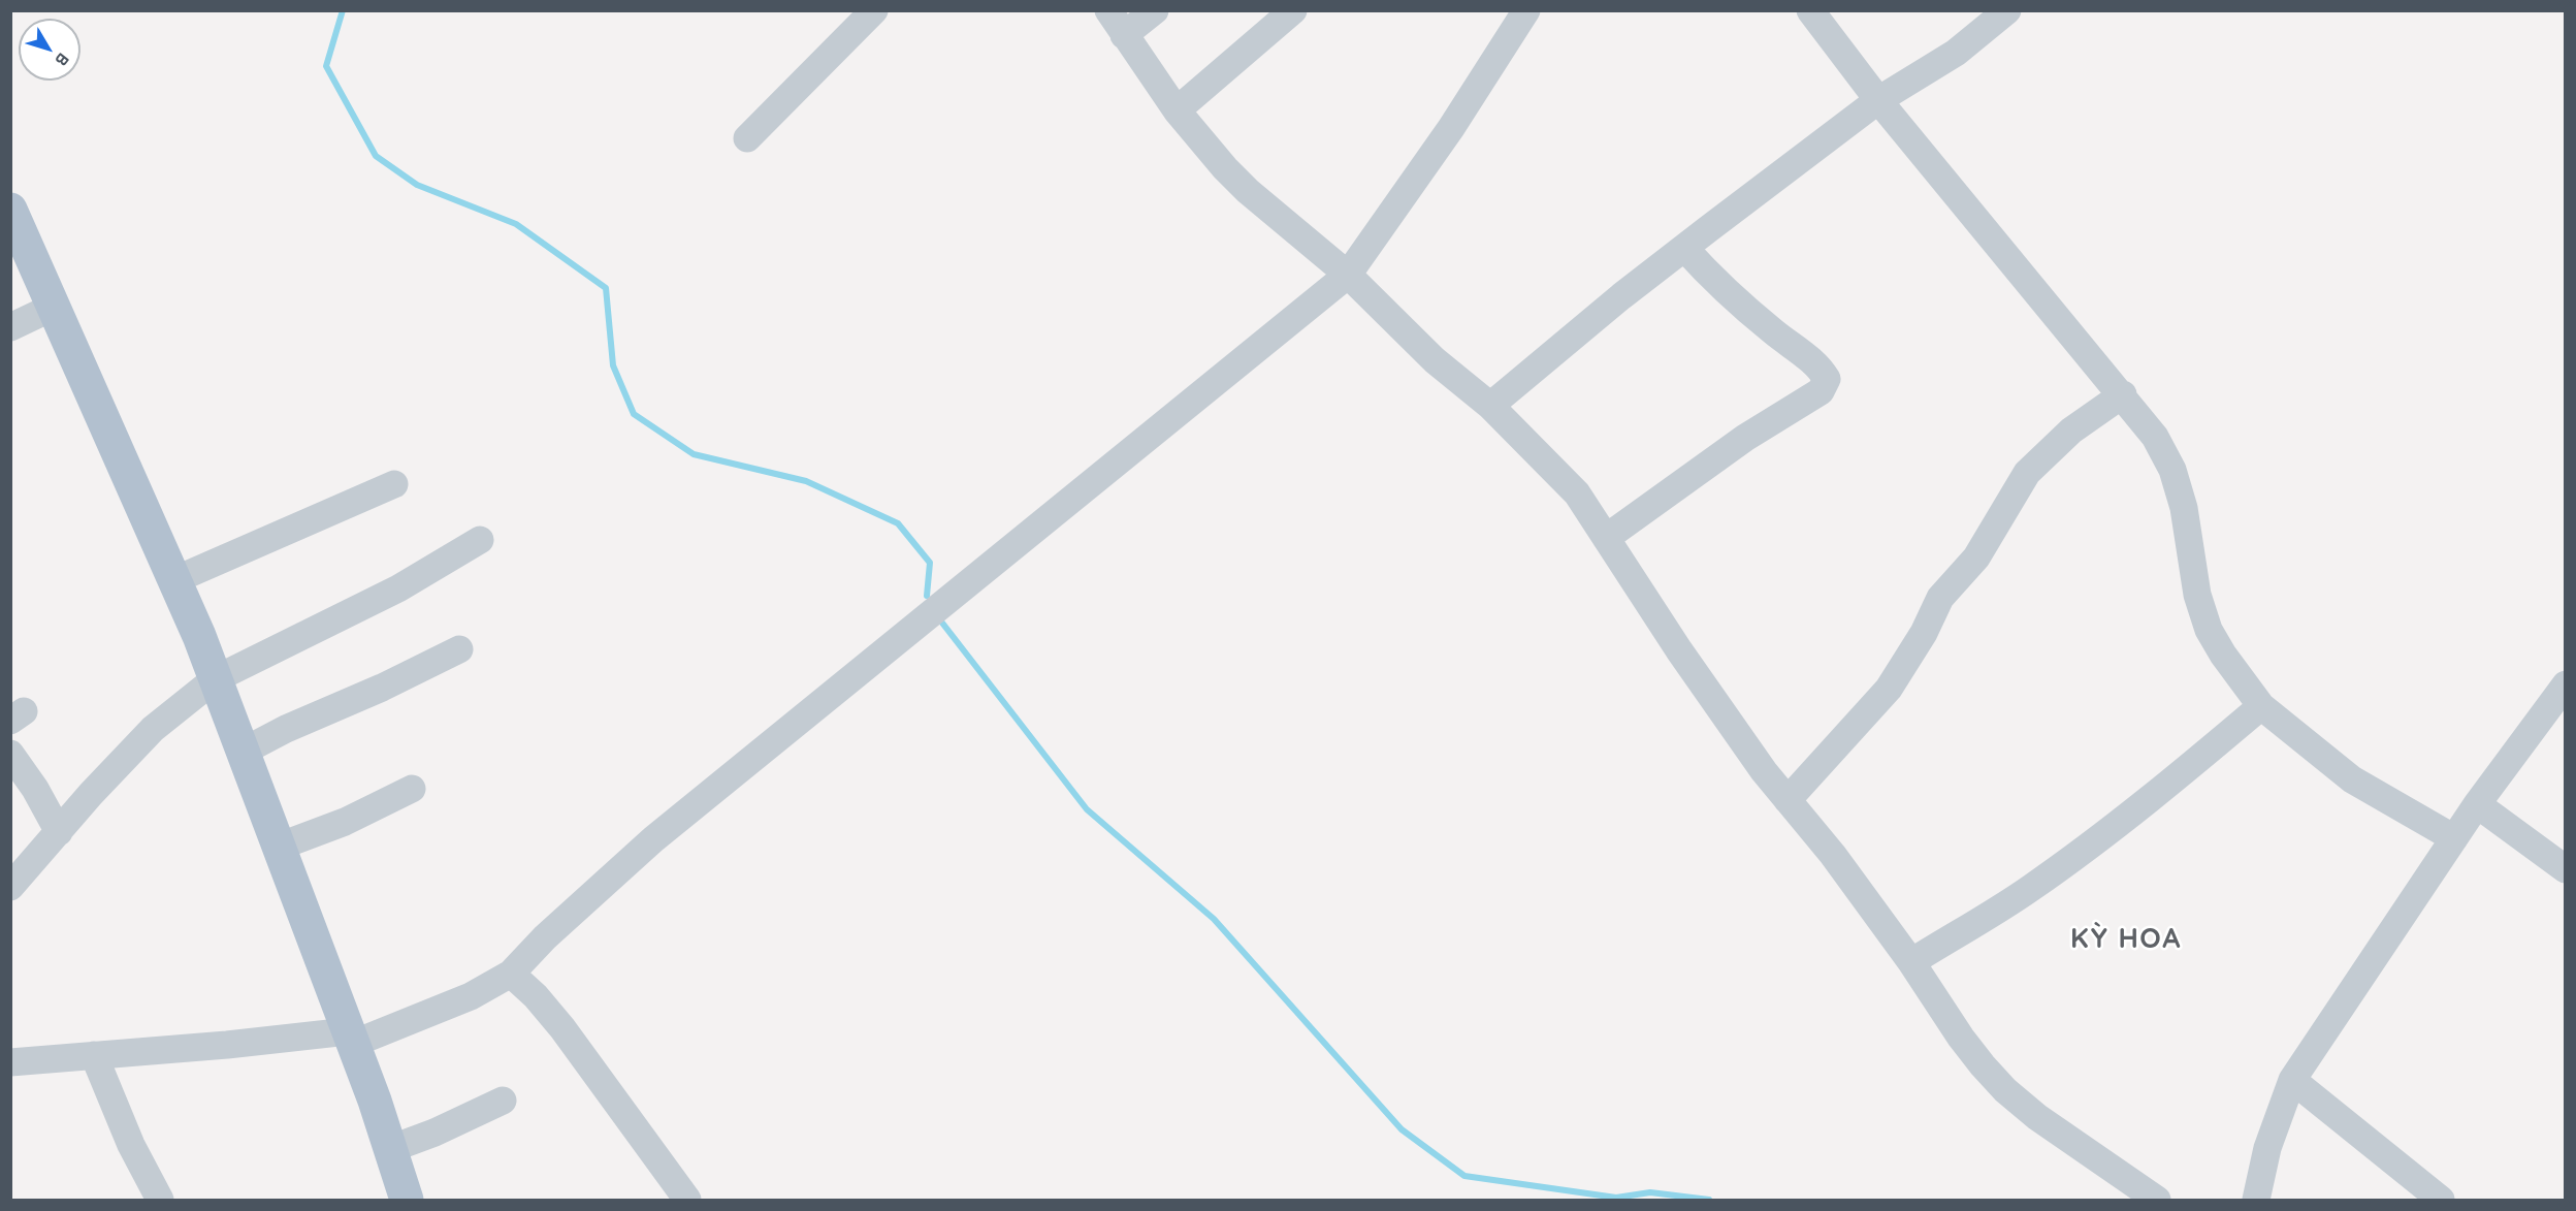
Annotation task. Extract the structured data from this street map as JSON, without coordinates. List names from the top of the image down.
{
  "districts": ["KỲ HOA"],
  "north": "bottom right"
}
